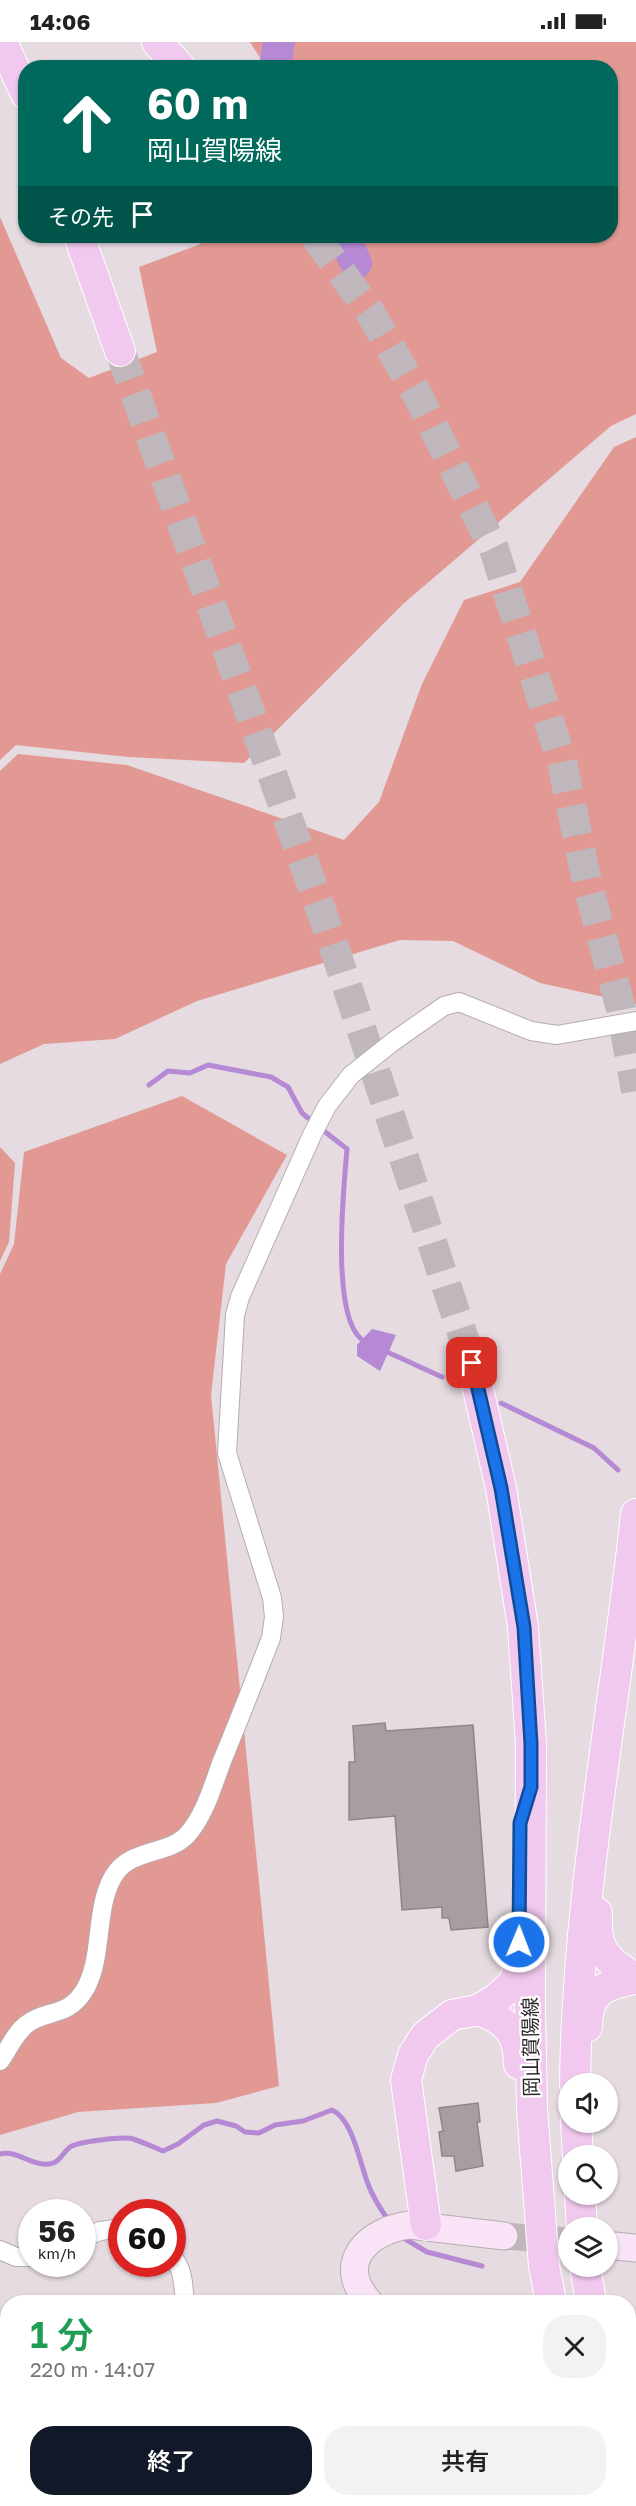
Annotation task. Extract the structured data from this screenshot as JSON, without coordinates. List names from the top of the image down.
{
  "streets": {
    "main road": ["岡山賀陽線"]
  },
  "page": {
    "status": "14:06",
    "turn": ["60 m", "岡山賀陽線"],
    "then": "その先",
    "speed": "56 km/h",
    "limit": "60",
    "heading": ["1 分", "220 m · 14:07"],
    "buttons": ["終了", "共有"]
  }
}
